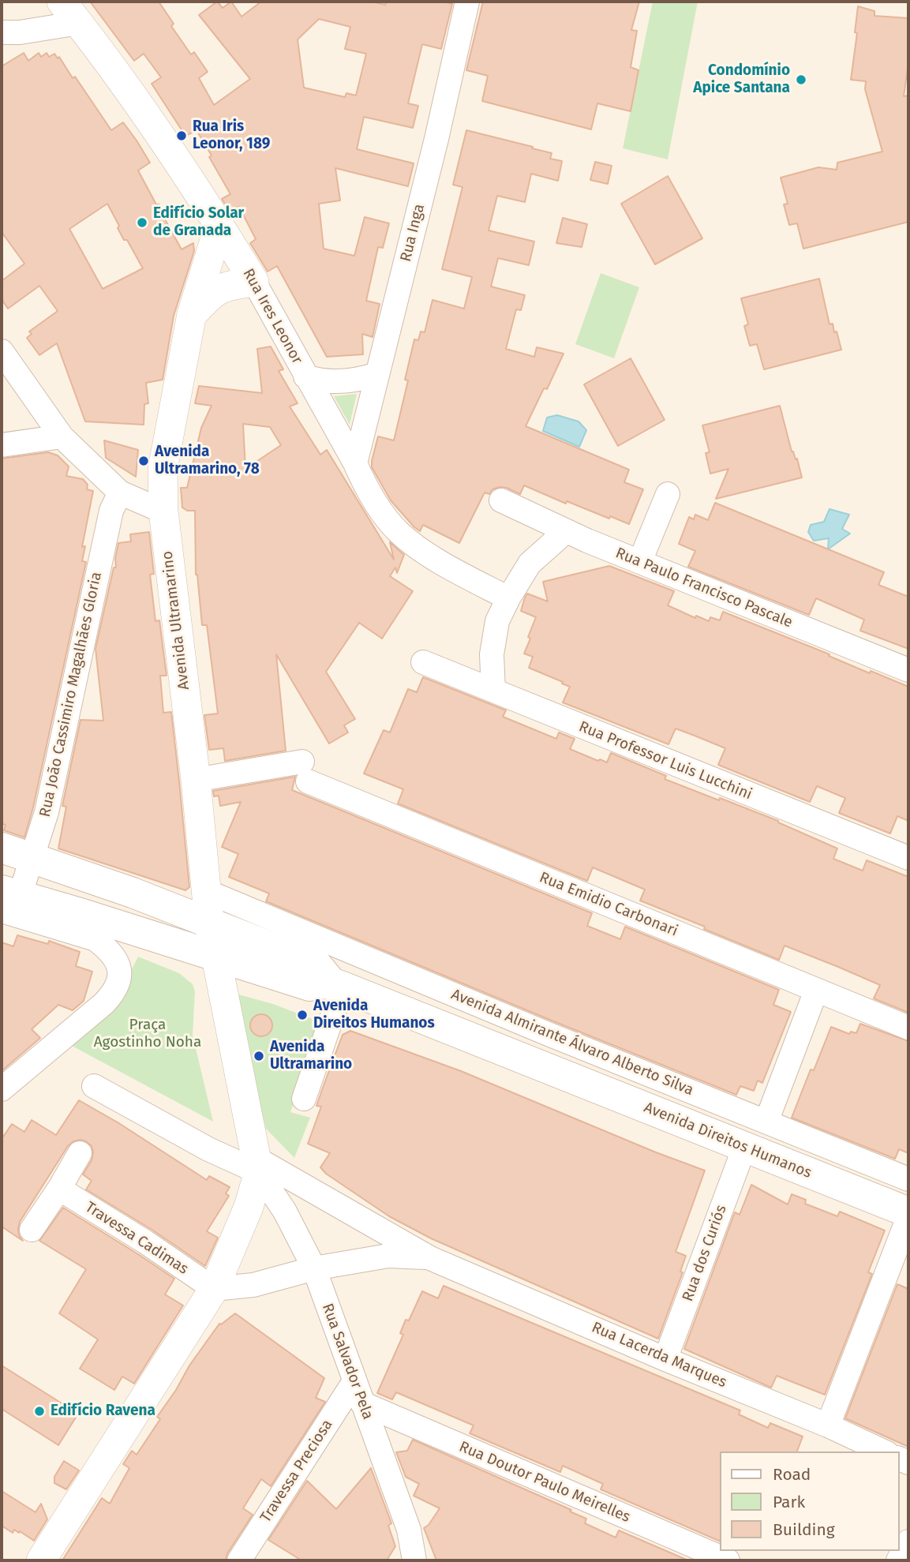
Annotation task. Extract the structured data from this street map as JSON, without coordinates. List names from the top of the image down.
{
  "streets": {
    "main road": ["Avenida Direitos Humanos"],
    "street": [
      "Rua Inga",
      "Rua Ires Leonor",
      "Rua Paulo Francisco Pascale",
      "Avenida Ultramarino",
      "Rua João Cassimiro Magalhães Gloria",
      "Rua Professor Luis Lucchini",
      "Rua Emidio Carbonari",
      "Avenida Almirante Álvaro Alberto Silva",
      "Travessa Cadimas",
      "Rua dos Curiós",
      "Rua Lacerda Marques",
      "Rua Salvador Pela",
      "Travessa Preciosa",
      "Rua Doutor Paulo Meirelles"
    ]
  },
  "crossings": [
    ["Rua Inga", "Rua Ires Leonor"],
    ["Rua Ires Leonor", "Avenida Ultramarino"],
    ["Avenida Ultramarino", "Rua Emidio Carbonari"],
    ["Avenida Ultramarino", "Avenida Almirante Álvaro Alberto Silva"],
    ["Avenida Ultramarino", "Avenida Direitos Humanos"],
    ["Avenida Ultramarino", "Travessa Cadimas"],
    ["Avenida Ultramarino", "Rua Lacerda Marques"],
    ["Avenida Ultramarino", "Rua Salvador Pela"],
    ["Rua João Cassimiro Magalhães Gloria", "Avenida Direitos Humanos"],
    ["Avenida Direitos Humanos", "Rua dos Curiós"],
    ["Travessa Cadimas", "Rua Lacerda Marques"],
    ["Rua dos Curiós", "Rua Lacerda Marques"],
    ["Rua Lacerda Marques", "Rua Salvador Pela"],
    ["Rua Salvador Pela", "Travessa Preciosa"],
    ["Rua Salvador Pela", "Rua Doutor Paulo Meirelles"],
    ["Travessa Preciosa", "Rua Doutor Paulo Meirelles"]
  ],
  "parks": ["Praça Agostinho Noha"],
  "places": [
    "Condomínio Apice Santana",
    "Rua Iris Leonor, 189",
    "Edifício Solar de Granada",
    "Avenida Ultramarino, 78",
    "Avenida Direitos Humanos",
    "Avenida Ultramarino",
    "Edifício Ravena"
  ],
  "legend": ["Road", "Park", "Building"]
}
